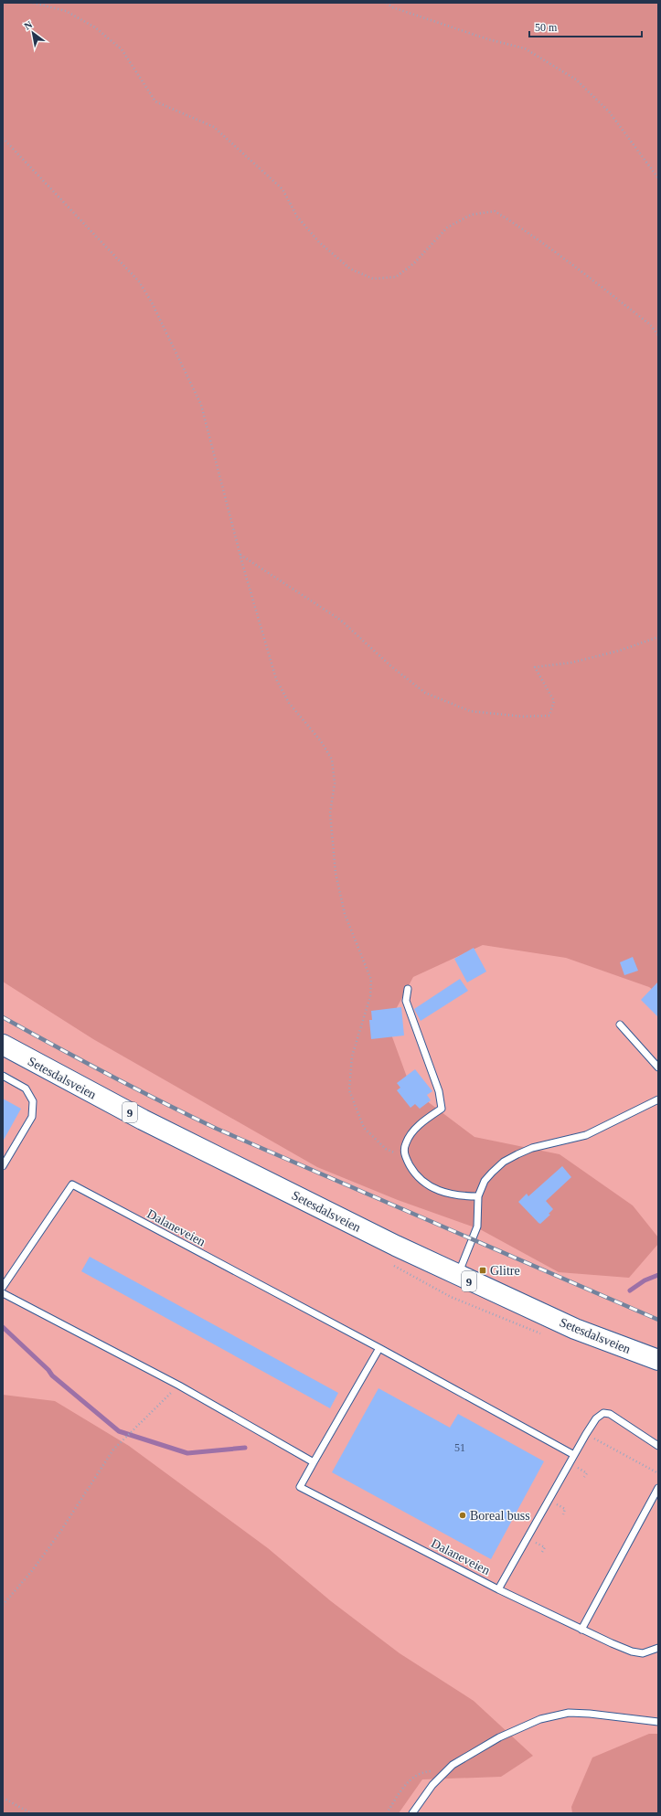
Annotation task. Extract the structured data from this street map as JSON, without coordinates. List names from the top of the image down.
{
  "streets": {
    "highway": ["Setesdalsveien", "9"],
    "lane": ["Dalaneveien"]
  },
  "places": {
    "transit": ["Glitre"],
    "other": ["Boreal buss"]
  },
  "house_numbers": ["51"],
  "scale_bar": "50 m",
  "north": "top left"
}
